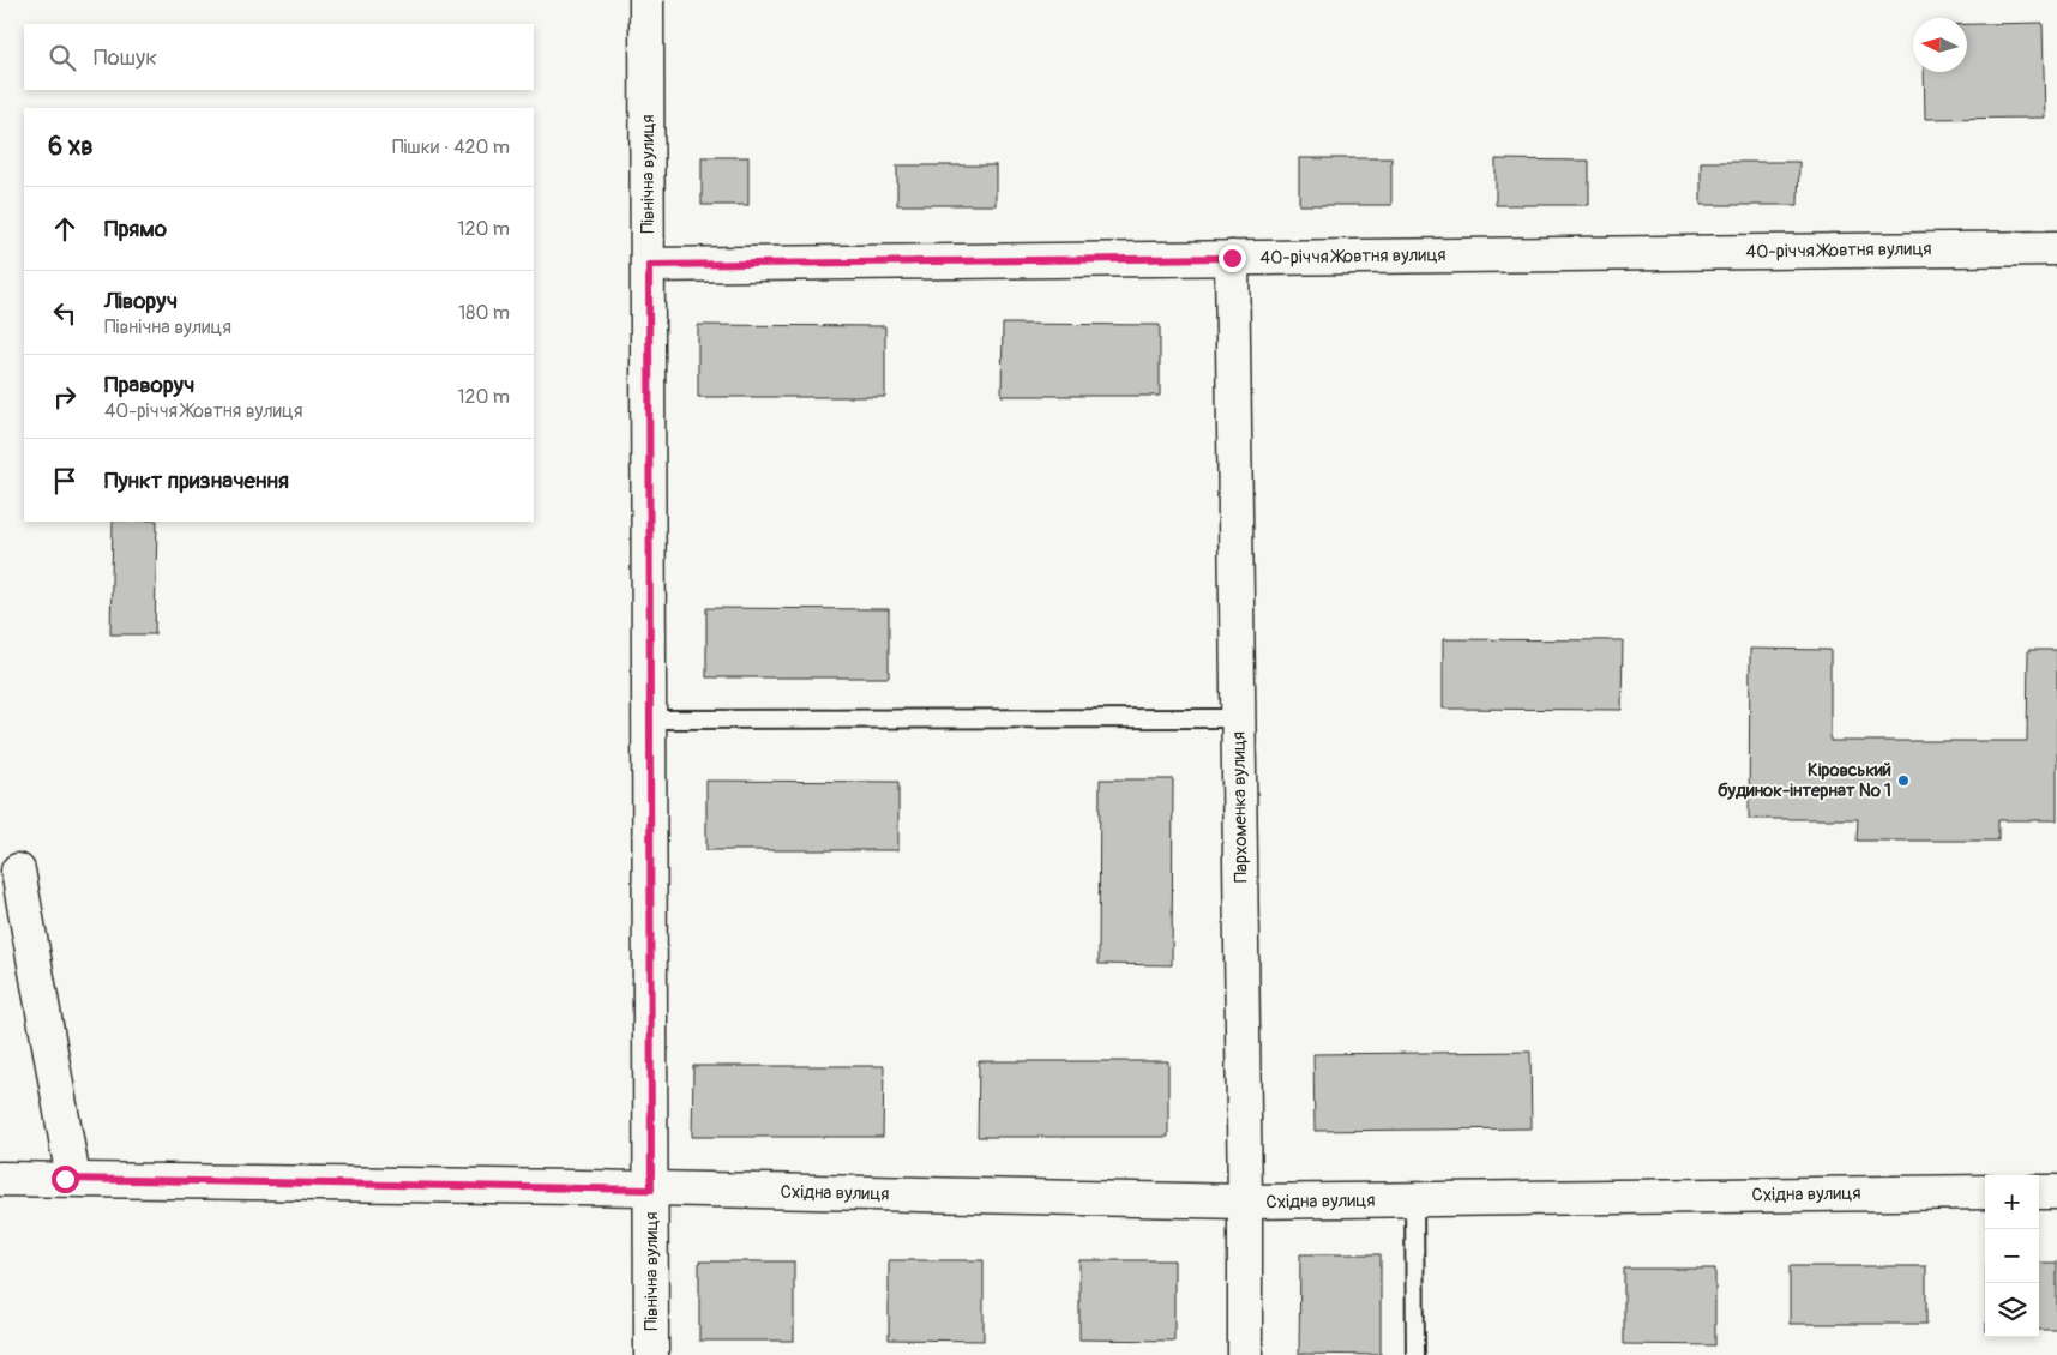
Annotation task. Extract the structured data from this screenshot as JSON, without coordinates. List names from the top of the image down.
{
  "streets": {
    "street": [
      "Північна вулиця",
      "40-річчя Жовтня вулиця",
      "Пархоменка вулиця",
      "Східна вулиця"
    ]
  },
  "crossings": [
    ["Північна вулиця", "40-річчя Жовтня вулиця"],
    ["Північна вулиця", "Східна вулиця"],
    ["40-річчя Жовтня вулиця", "Пархоменка вулиця"],
    ["Пархоменка вулиця", "Східна вулиця"]
  ],
  "places": ["Кіровський будинок-інтернат № 1"],
  "north": "left",
  "page": {
    "search": "Пошук",
    "heading": ["6 хв", "Пішки · 420 m"],
    "list": [
      ["Прямо", "120 m"],
      ["Ліворуч", "Північна вулиця", "180 m"],
      ["Праворуч", "40-річчя Жовтня вулиця", "120 m"],
      "Пункт призначення"
    ],
    "map_buttons": ["+", "−"]
  }
}
